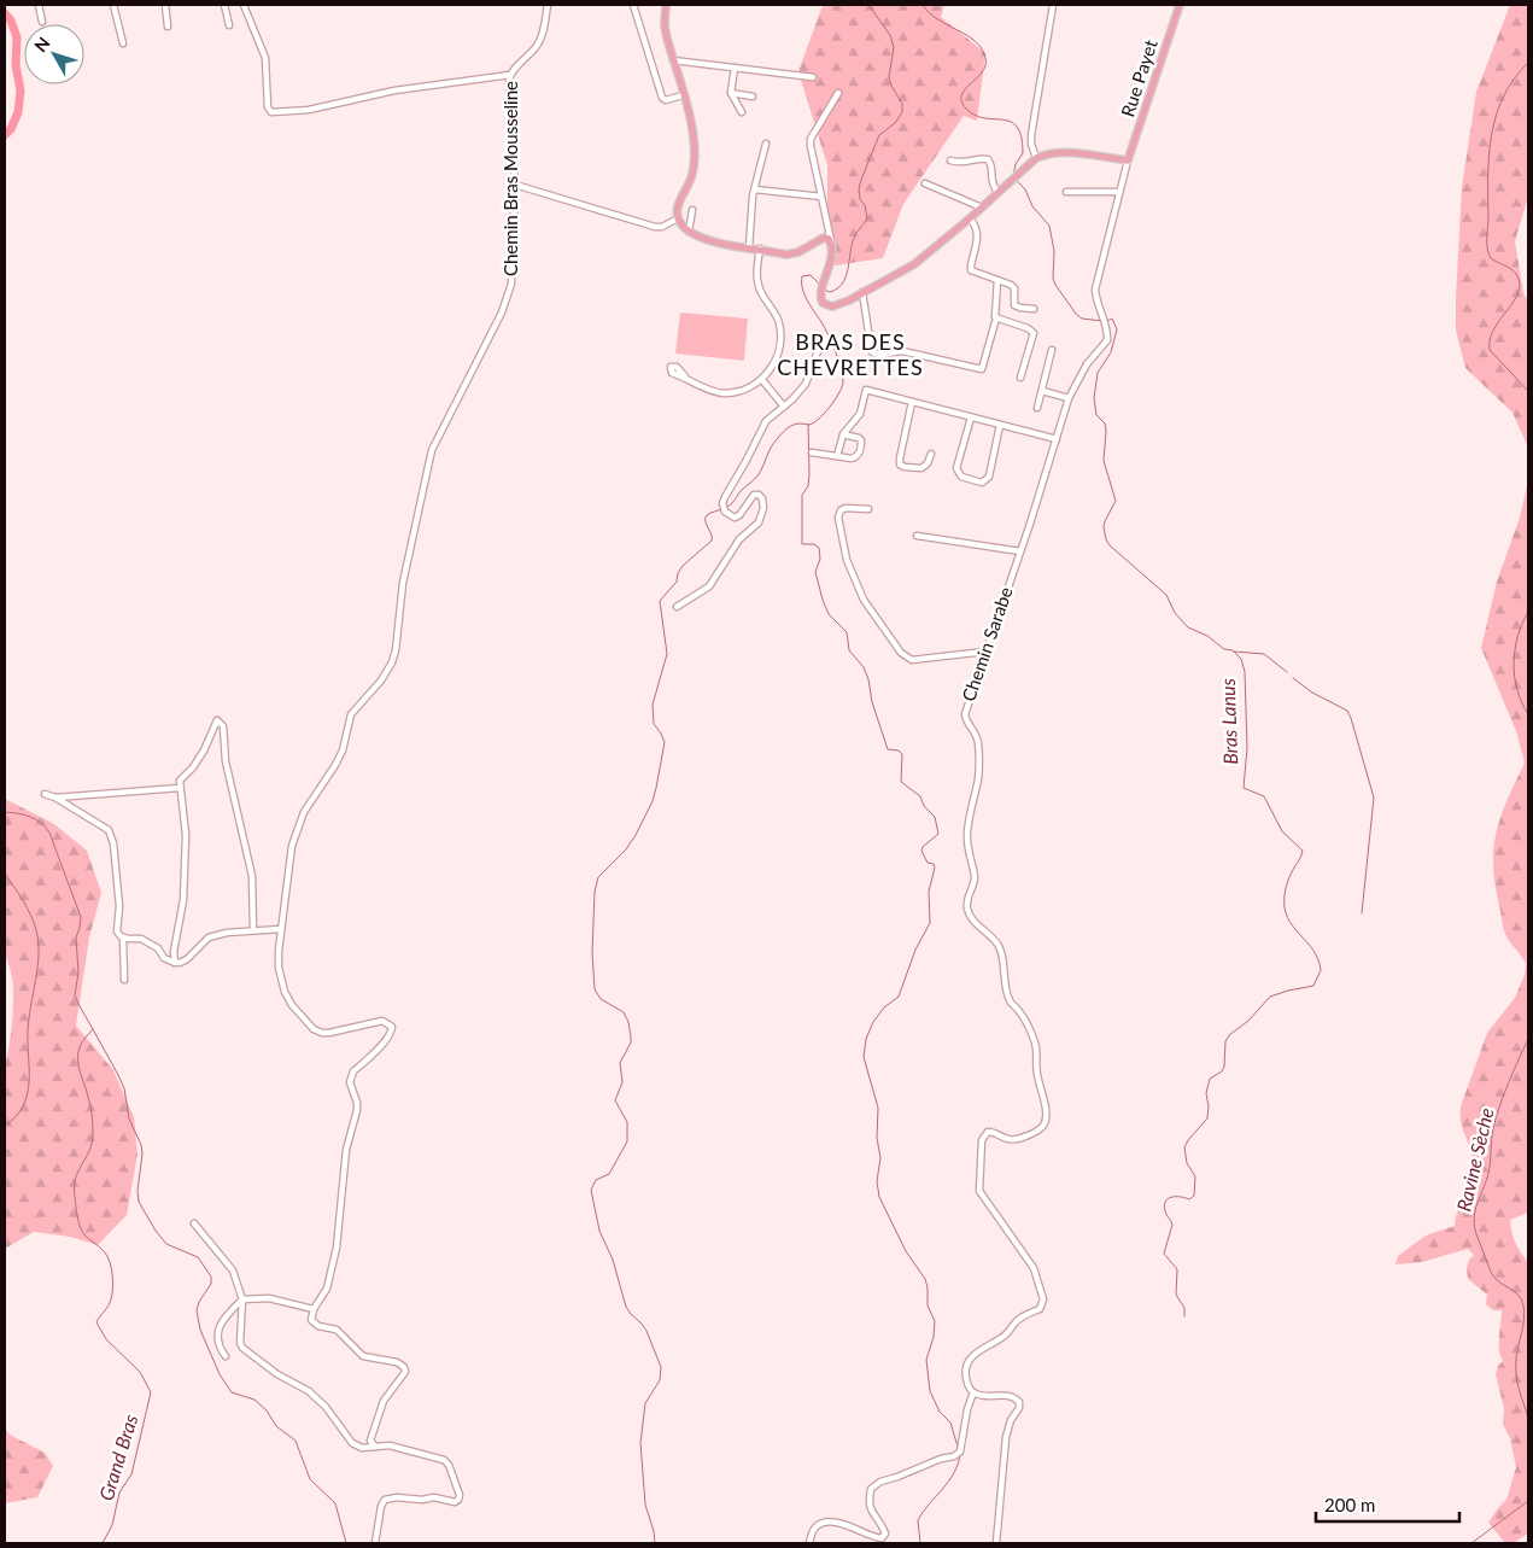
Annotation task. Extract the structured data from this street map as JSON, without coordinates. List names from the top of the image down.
{
  "streets": {
    "main road": ["Rue Payet"],
    "street": ["Chemin Bras Mousseline", "Chemin Sarabe"]
  },
  "crossings": [
    ["Rue Payet", "Chemin Sarabe"]
  ],
  "districts": ["BRAS DES CHEVRETTES"],
  "water": ["Bras Lanus", "Ravine Sèche", "Grand Bras"],
  "scale_bar": "200 m",
  "north": "top left"
}
